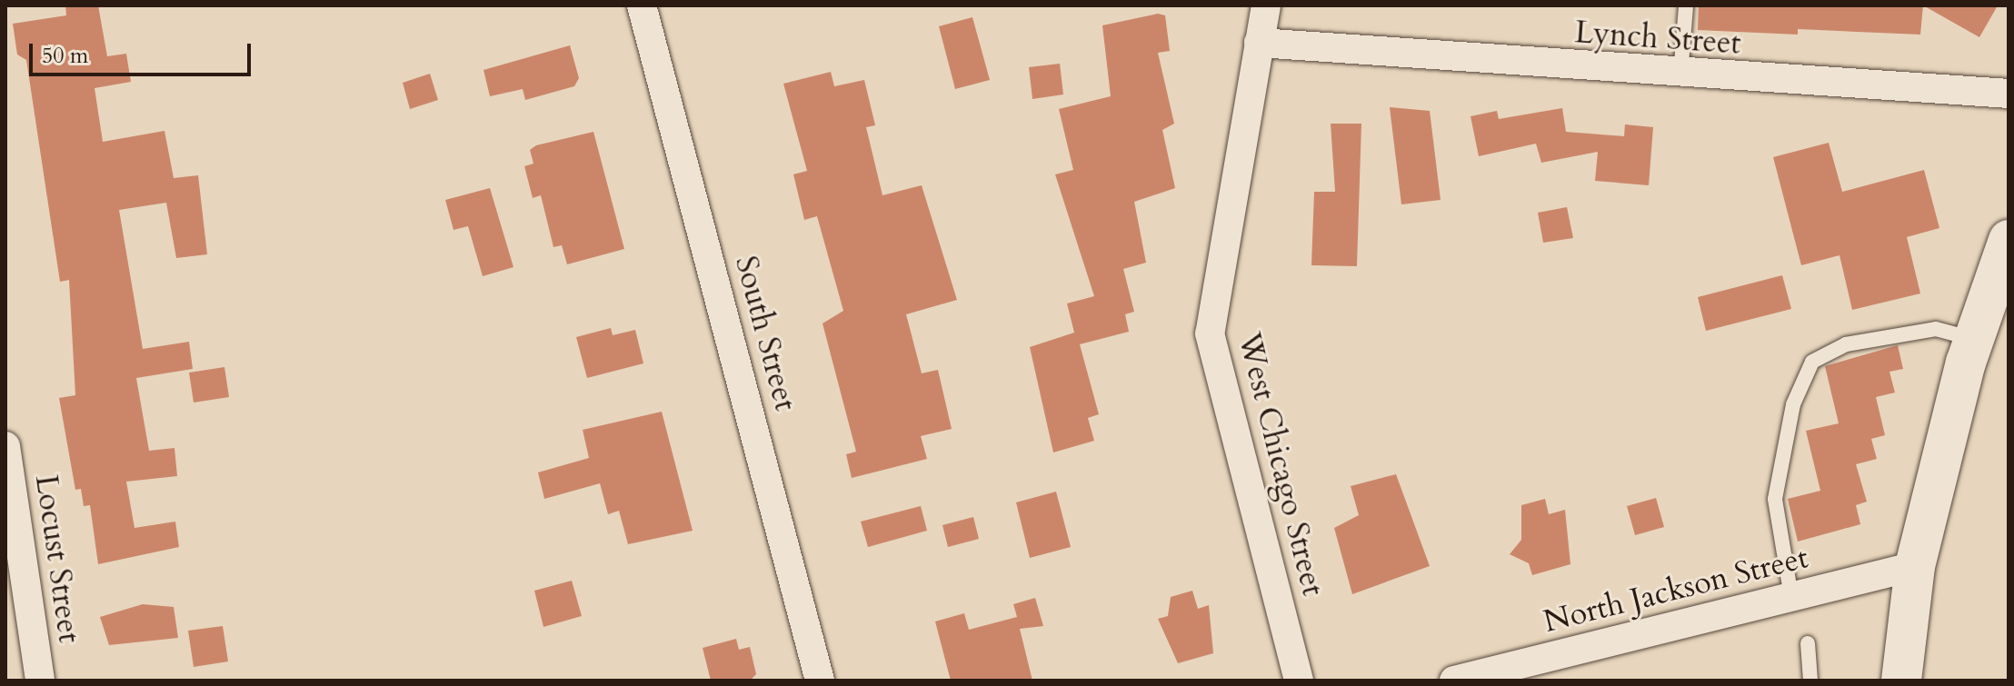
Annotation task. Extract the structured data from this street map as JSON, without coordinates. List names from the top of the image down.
{
  "streets": {
    "street": [
      "Lynch Street",
      "South Street",
      "West Chicago Street",
      "Locust Street",
      "North Jackson Street"
    ]
  },
  "crossings": [
    ["Lynch Street", "West Chicago Street"]
  ],
  "scale_bar": "50 m"
}
